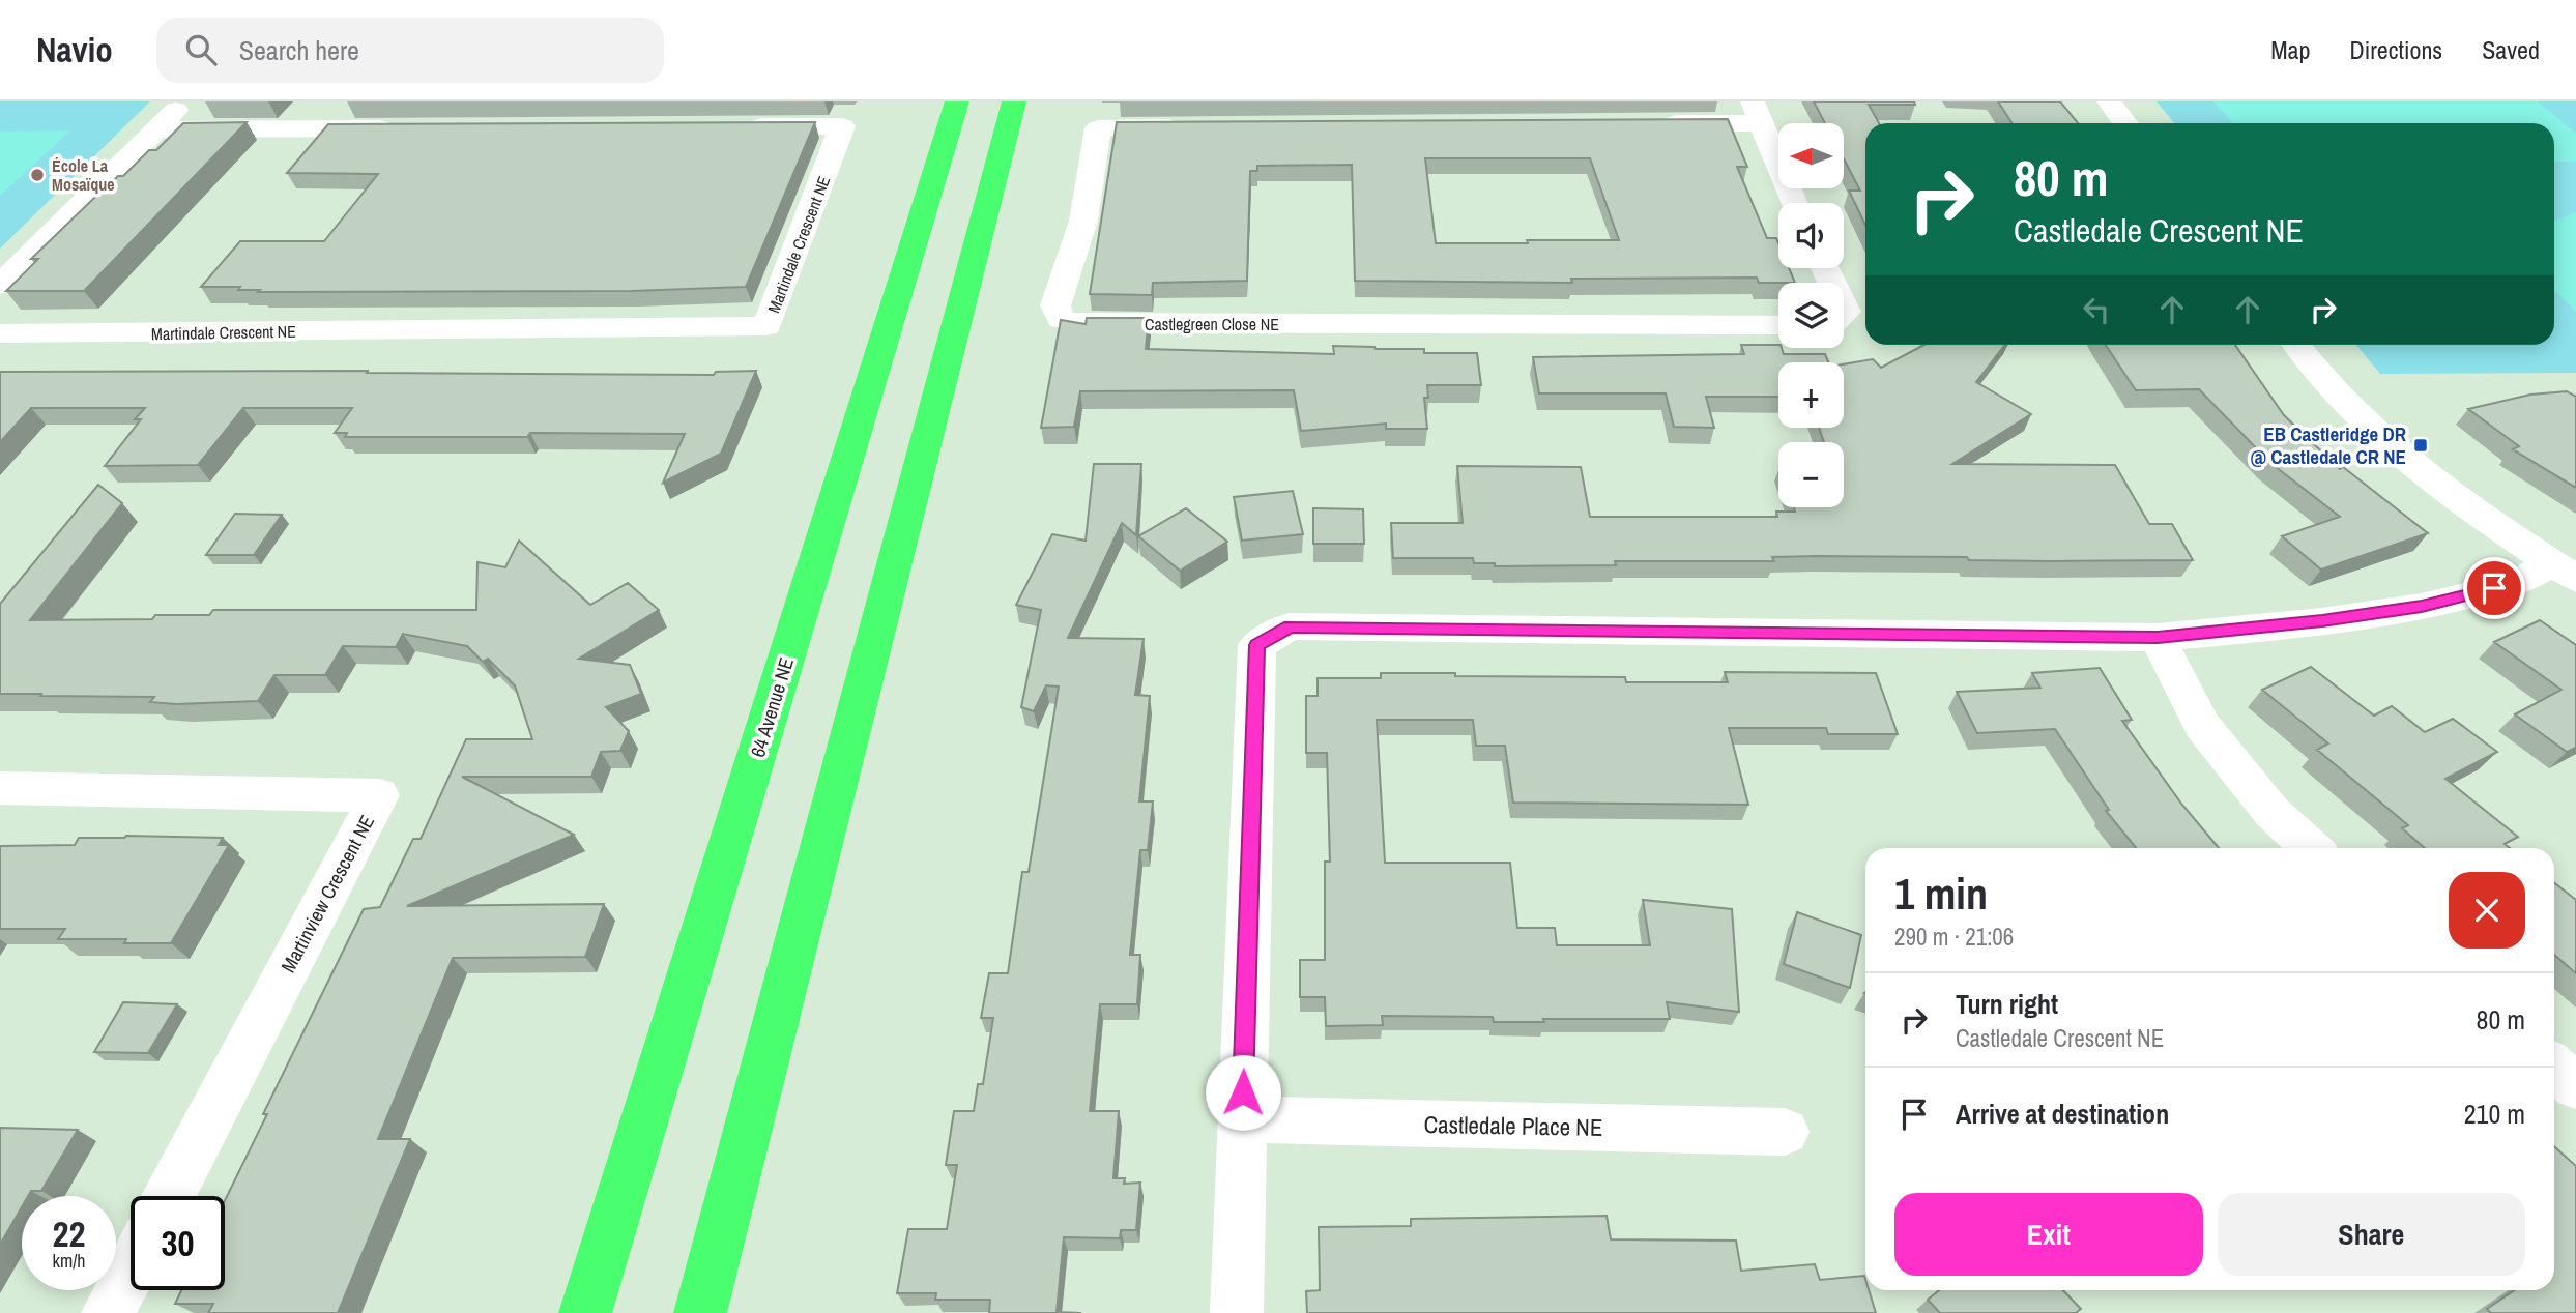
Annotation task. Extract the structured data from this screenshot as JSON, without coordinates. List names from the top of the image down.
{
  "streets": {
    "main road": ["64 Avenue NE"],
    "street": [
      "Martindale Crescent NE",
      "Castlegreen Close NE",
      "Martinview Crescent NE",
      "Castledale Place NE"
    ]
  },
  "places": {
    "other": ["École La Mosaïque"],
    "transit": ["EB Castleridge DR @ Castledale CR NE"]
  },
  "north": "left",
  "page": {
    "header": "Navio",
    "search": "Search here",
    "nav": ["Map", "Directions", "Saved"],
    "map_buttons": ["+", "−"],
    "turn": ["80 m", "Castledale Crescent NE"],
    "heading": ["1 min", "290 m · 21:06"],
    "list": [
      {
        "name": "Turn right",
        "note": "Castledale Crescent NE",
        "value": "80 m"
      },
      {
        "name": "Arrive at destination",
        "value": "210 m"
      }
    ],
    "buttons": ["Exit", "Share"],
    "speed": "22 km/h",
    "limit": "30"
  }
}
